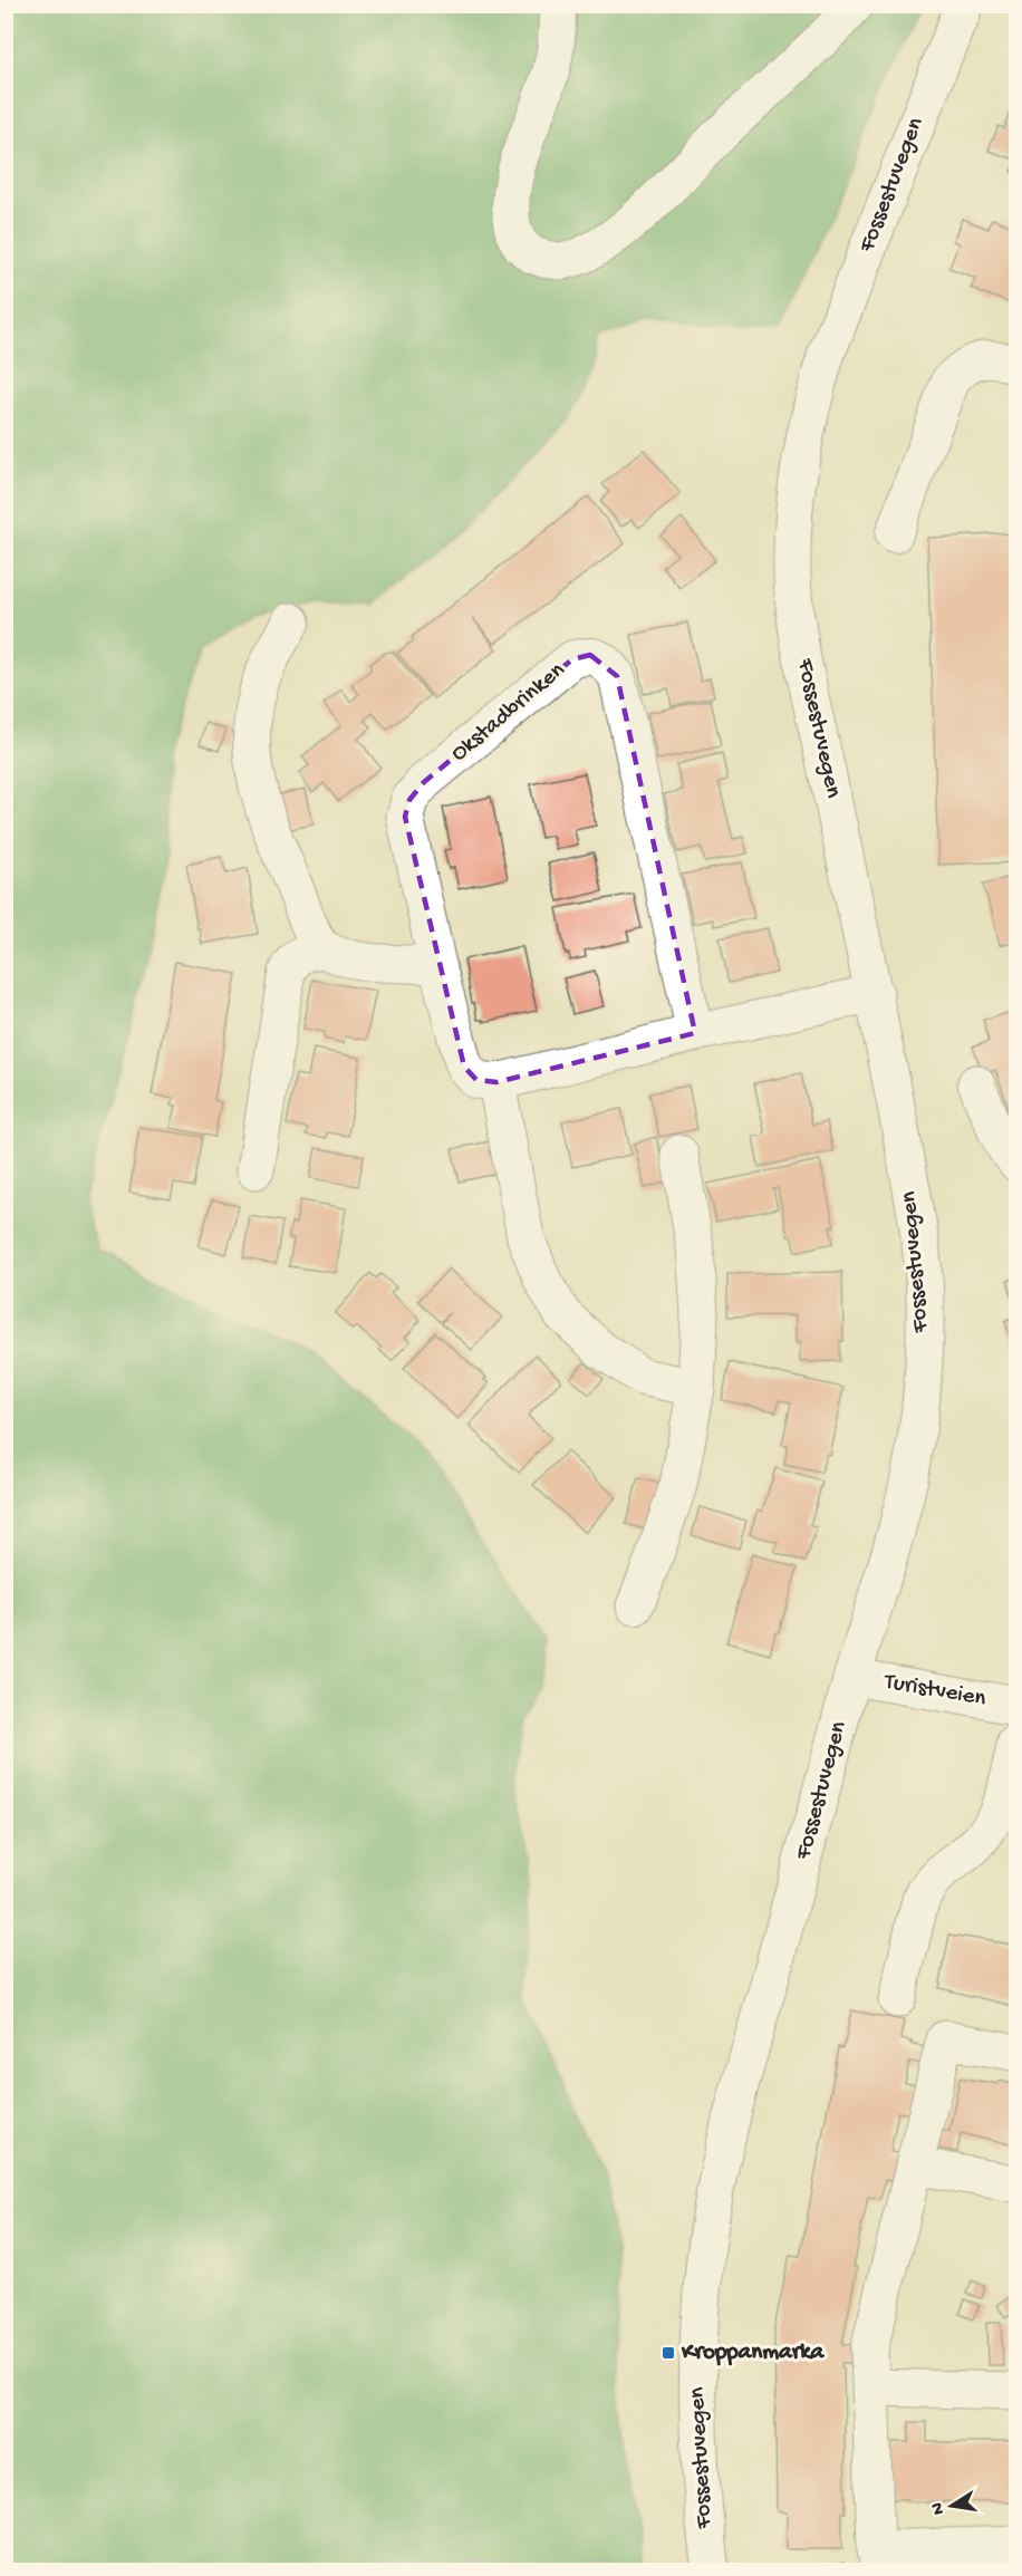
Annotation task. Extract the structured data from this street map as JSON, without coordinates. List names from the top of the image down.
{
  "streets": {
    "street": ["Fossestuvegen", "Okstadbrinken", "Turistveien"]
  },
  "crossings": [
    ["Fossestuvegen", "Turistveien"]
  ],
  "places": {
    "transit": ["Kroppanmarka"]
  },
  "north": "left"
}
